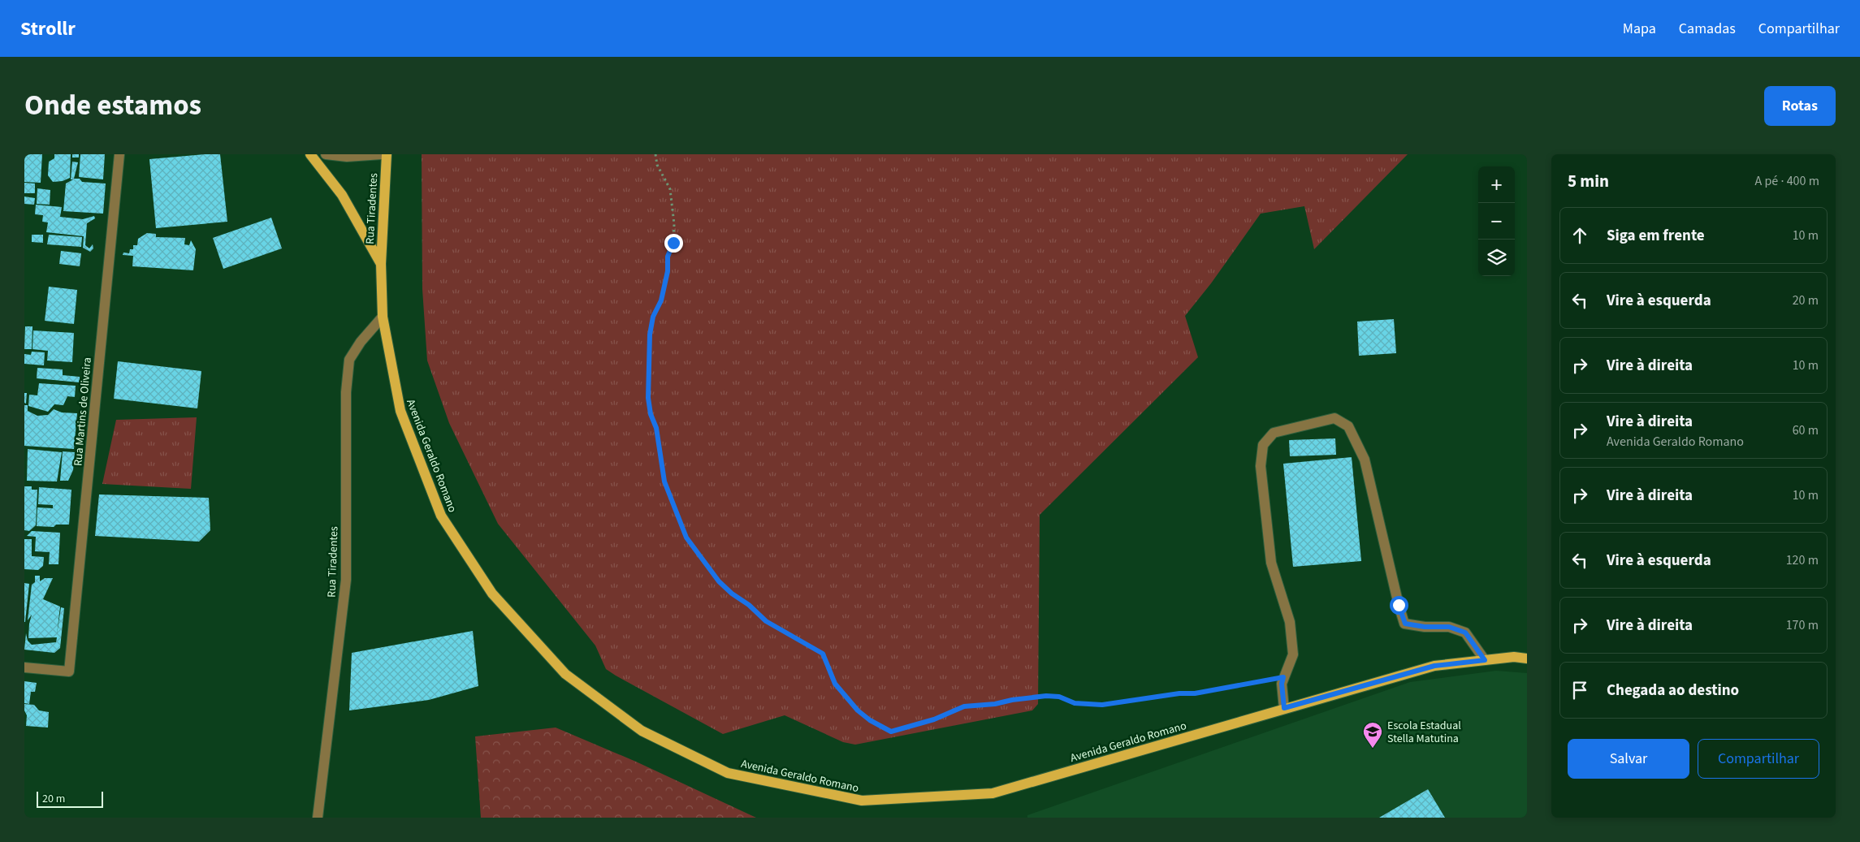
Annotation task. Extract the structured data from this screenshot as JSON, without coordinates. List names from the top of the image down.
{
  "streets": {
    "main road": ["Rua Tiradentes", "Avenida Geraldo Romano"],
    "street": ["Rua Martins de Oliveira"]
  },
  "crossings": [
    ["Rua Tiradentes", "Avenida Geraldo Romano"]
  ],
  "places": {
    "school or university": ["Escola Estadual Stella Matutina"]
  },
  "scale_bar": "20 m",
  "page": {
    "header": "Strollr",
    "nav": ["Mapa", "Camadas", "Compartilhar"],
    "title": "Onde estamos",
    "buttons": [
      "Rotas",
      ["Salvar", "Compartilhar"]
    ],
    "heading": ["5 min", "A pé · 400 m"],
    "map_buttons": ["+", "−"],
    "list": [
      ["Siga em frente", "10 m"],
      ["Vire à esquerda", "20 m"],
      ["Vire à direita", "10 m"],
      ["Vire à direita", "Avenida Geraldo Romano", "60 m"],
      ["Vire à direita", "10 m"],
      ["Vire à esquerda", "120 m"],
      ["Vire à direita", "170 m"],
      "Chegada ao destino"
    ],
    "scale": "20 m"
  }
}
